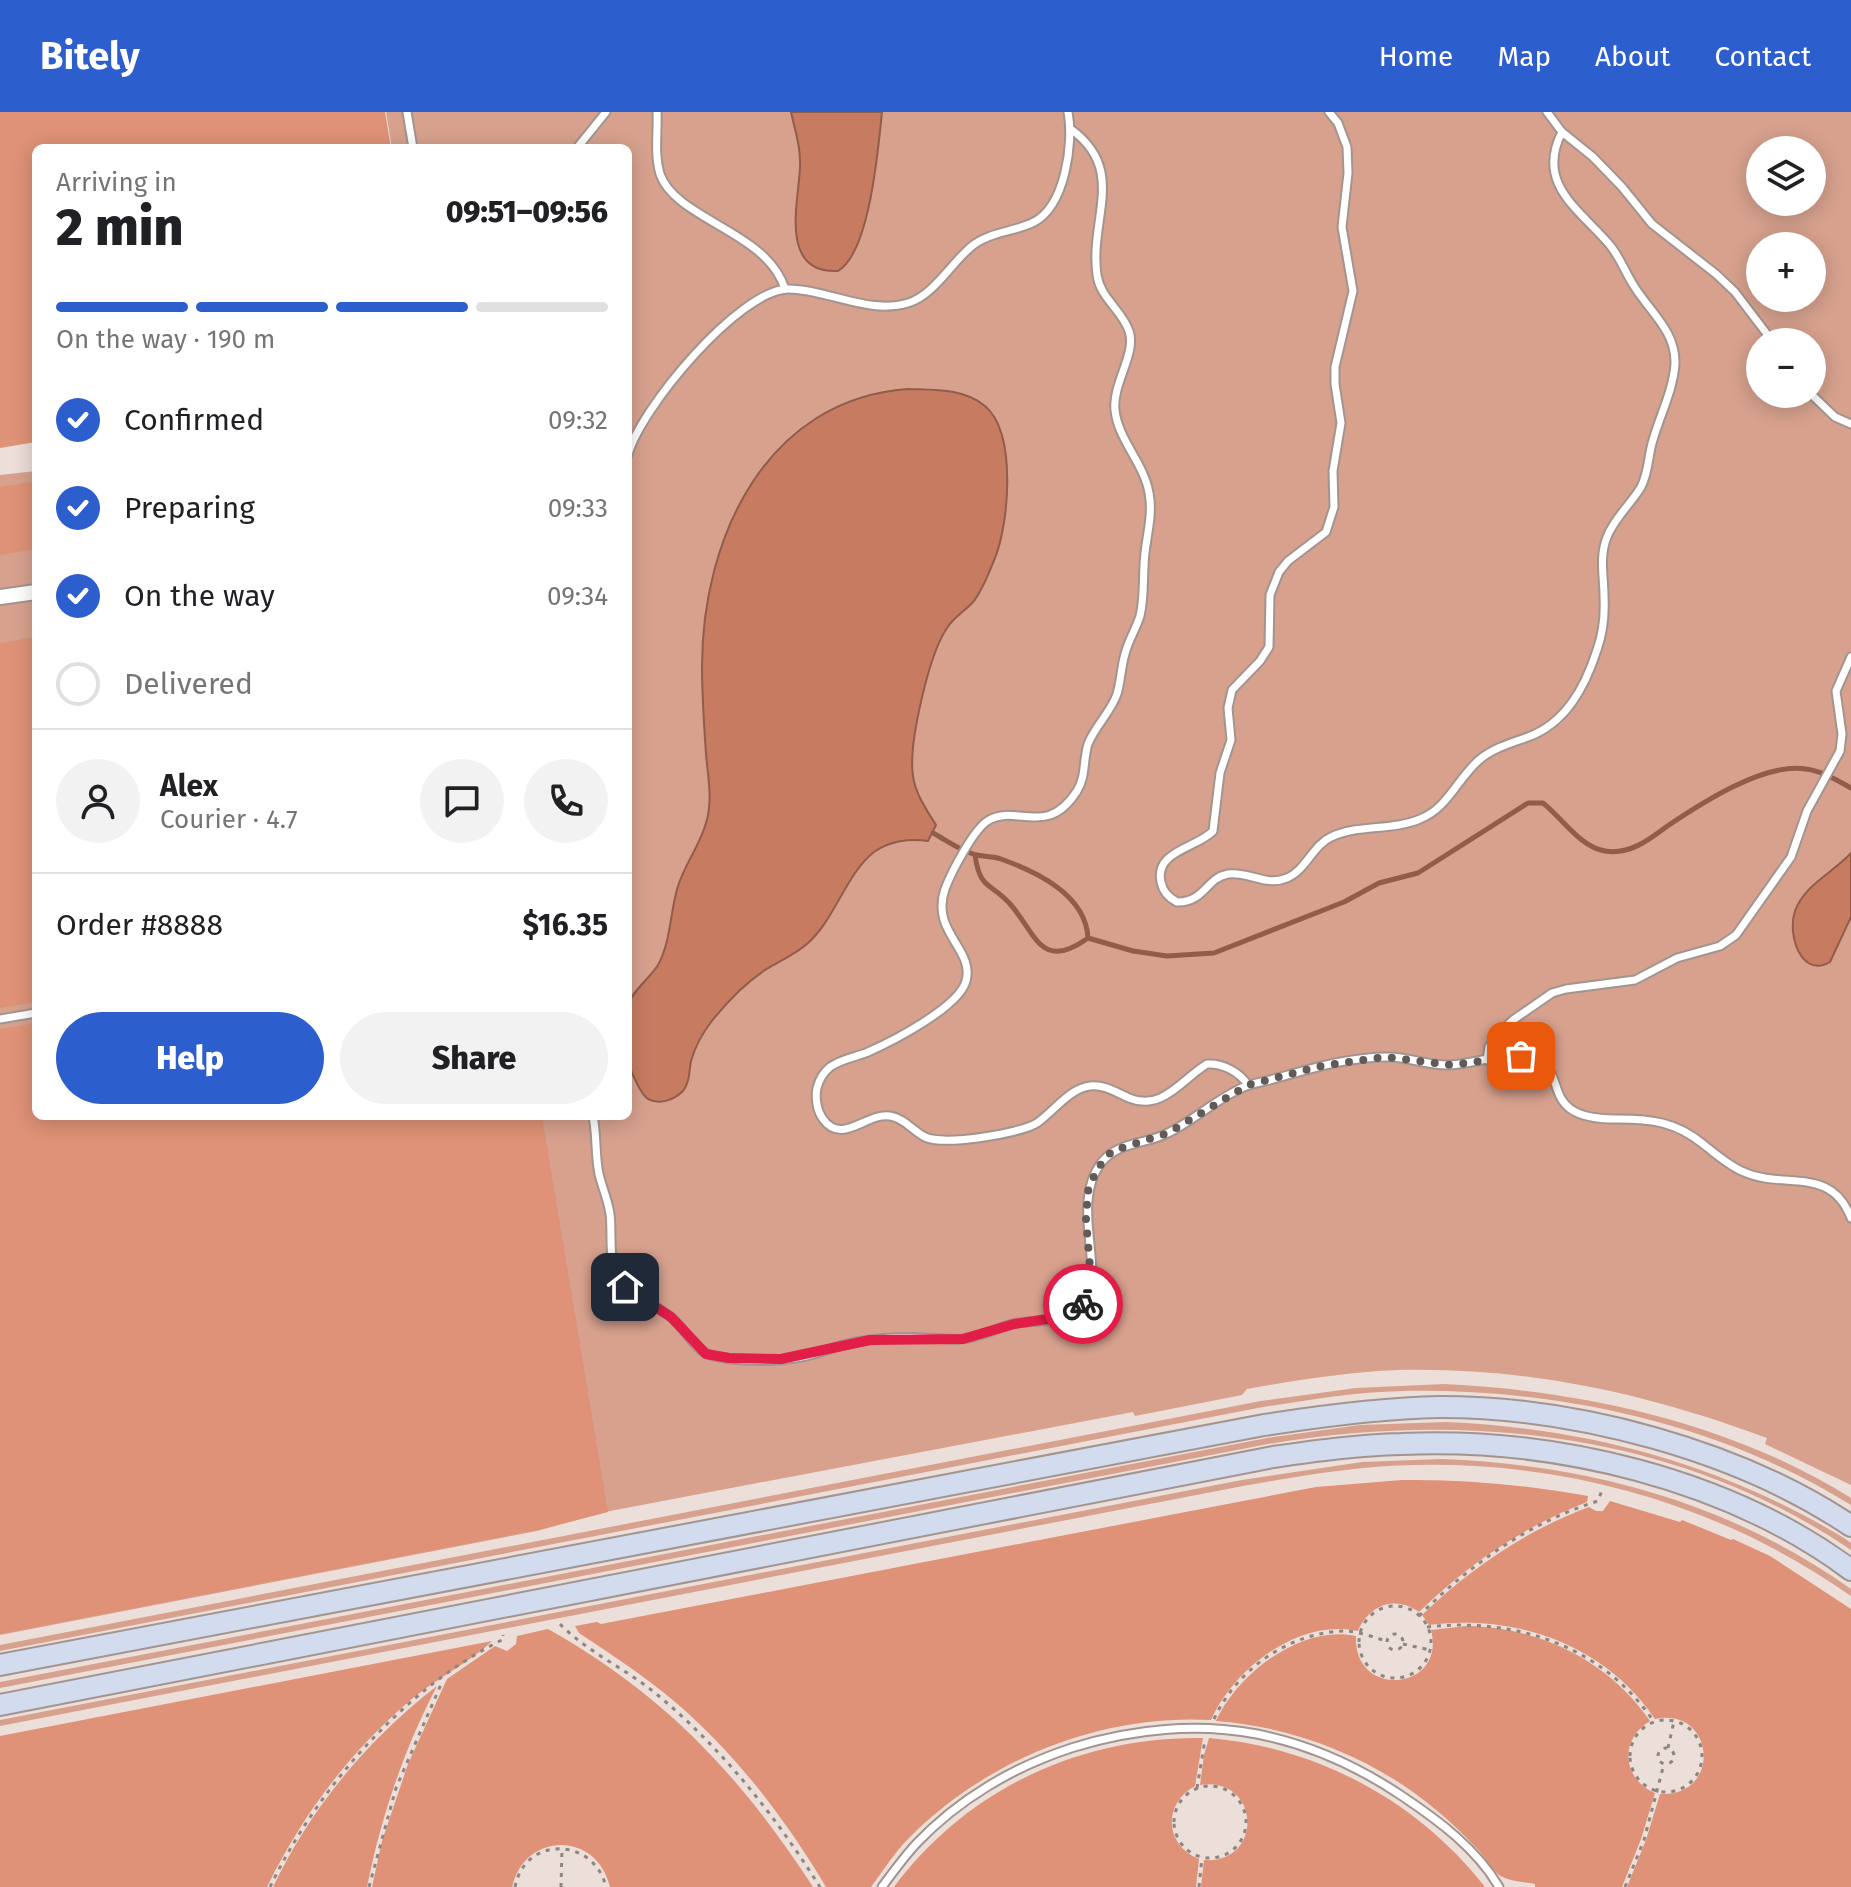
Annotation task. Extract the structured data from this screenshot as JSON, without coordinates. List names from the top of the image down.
{
  "page": {
    "header": "Bitely",
    "nav": [
      "Home",
      "Map",
      "About",
      "Contact"
    ],
    "map_buttons": ["+", "−"],
    "heading": ["2 min", "Arriving in", "09:51–09:56"],
    "panel": [
      "Alex",
      "Courier · 4.7",
      "Order #8888",
      "$16.35"
    ],
    "bar": "On the way · 190 m",
    "list": [
      ["Confirmed", "09:32"],
      ["Preparing", "09:33"],
      ["On the way", "09:34"],
      "Delivered"
    ],
    "buttons": ["Help", "Share"]
  }
}
